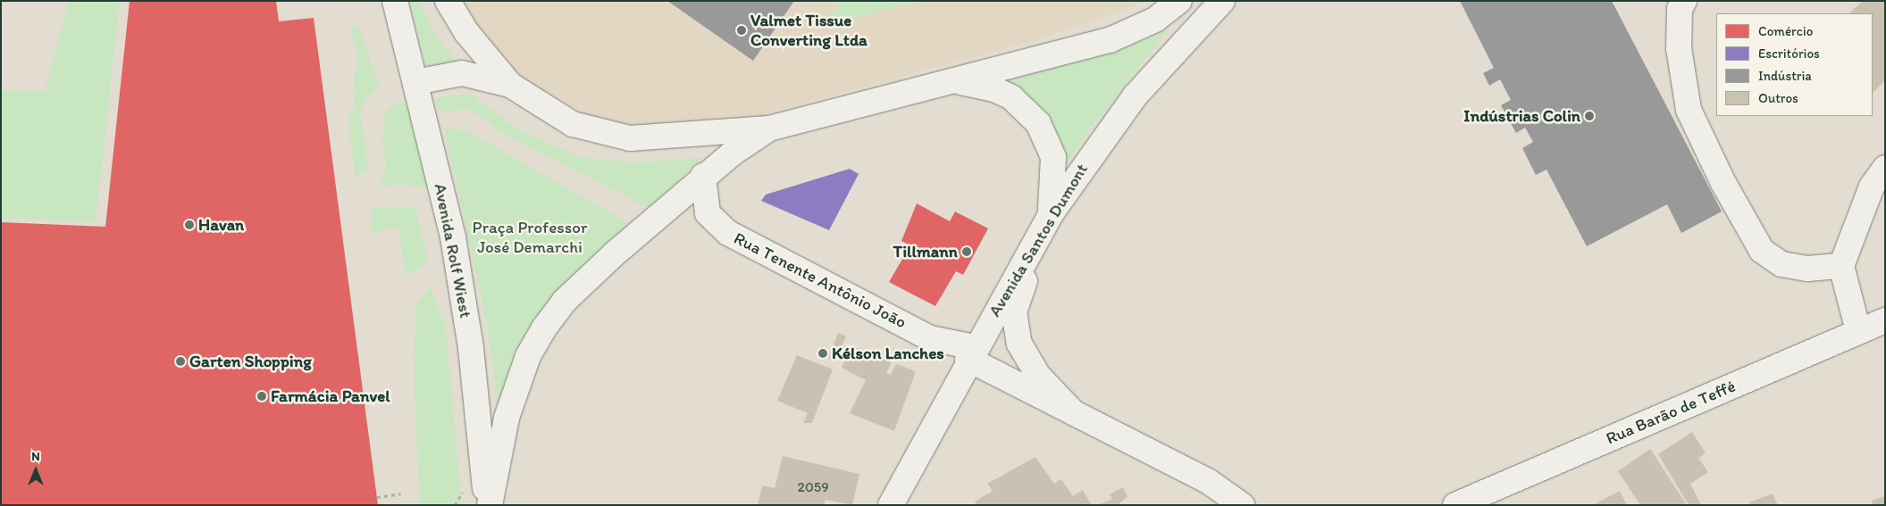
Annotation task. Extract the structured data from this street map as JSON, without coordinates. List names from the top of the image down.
{
  "streets": {
    "main road": [
      "Avenida Santos Dumont",
      "Avenida Rolf Wiest",
      "Rua Tenente Antônio João",
      "Rua Barão de Teffé"
    ]
  },
  "crossings": [
    ["Avenida Santos Dumont", "Rua Tenente Antônio João"]
  ],
  "parks": ["Praça Professor José Demarchi"],
  "places": [
    "Valmet Tissue Converting Ltda",
    "Indústrias Colin",
    "Havan",
    "Tillmann",
    "Kélson Lanches",
    "Garten Shopping",
    "Farmácia Panvel"
  ],
  "house_numbers": ["2059"],
  "legend": [
    "Comércio",
    "Escritórios",
    "Indústria",
    "Outros"
  ],
  "north": "top"
}
